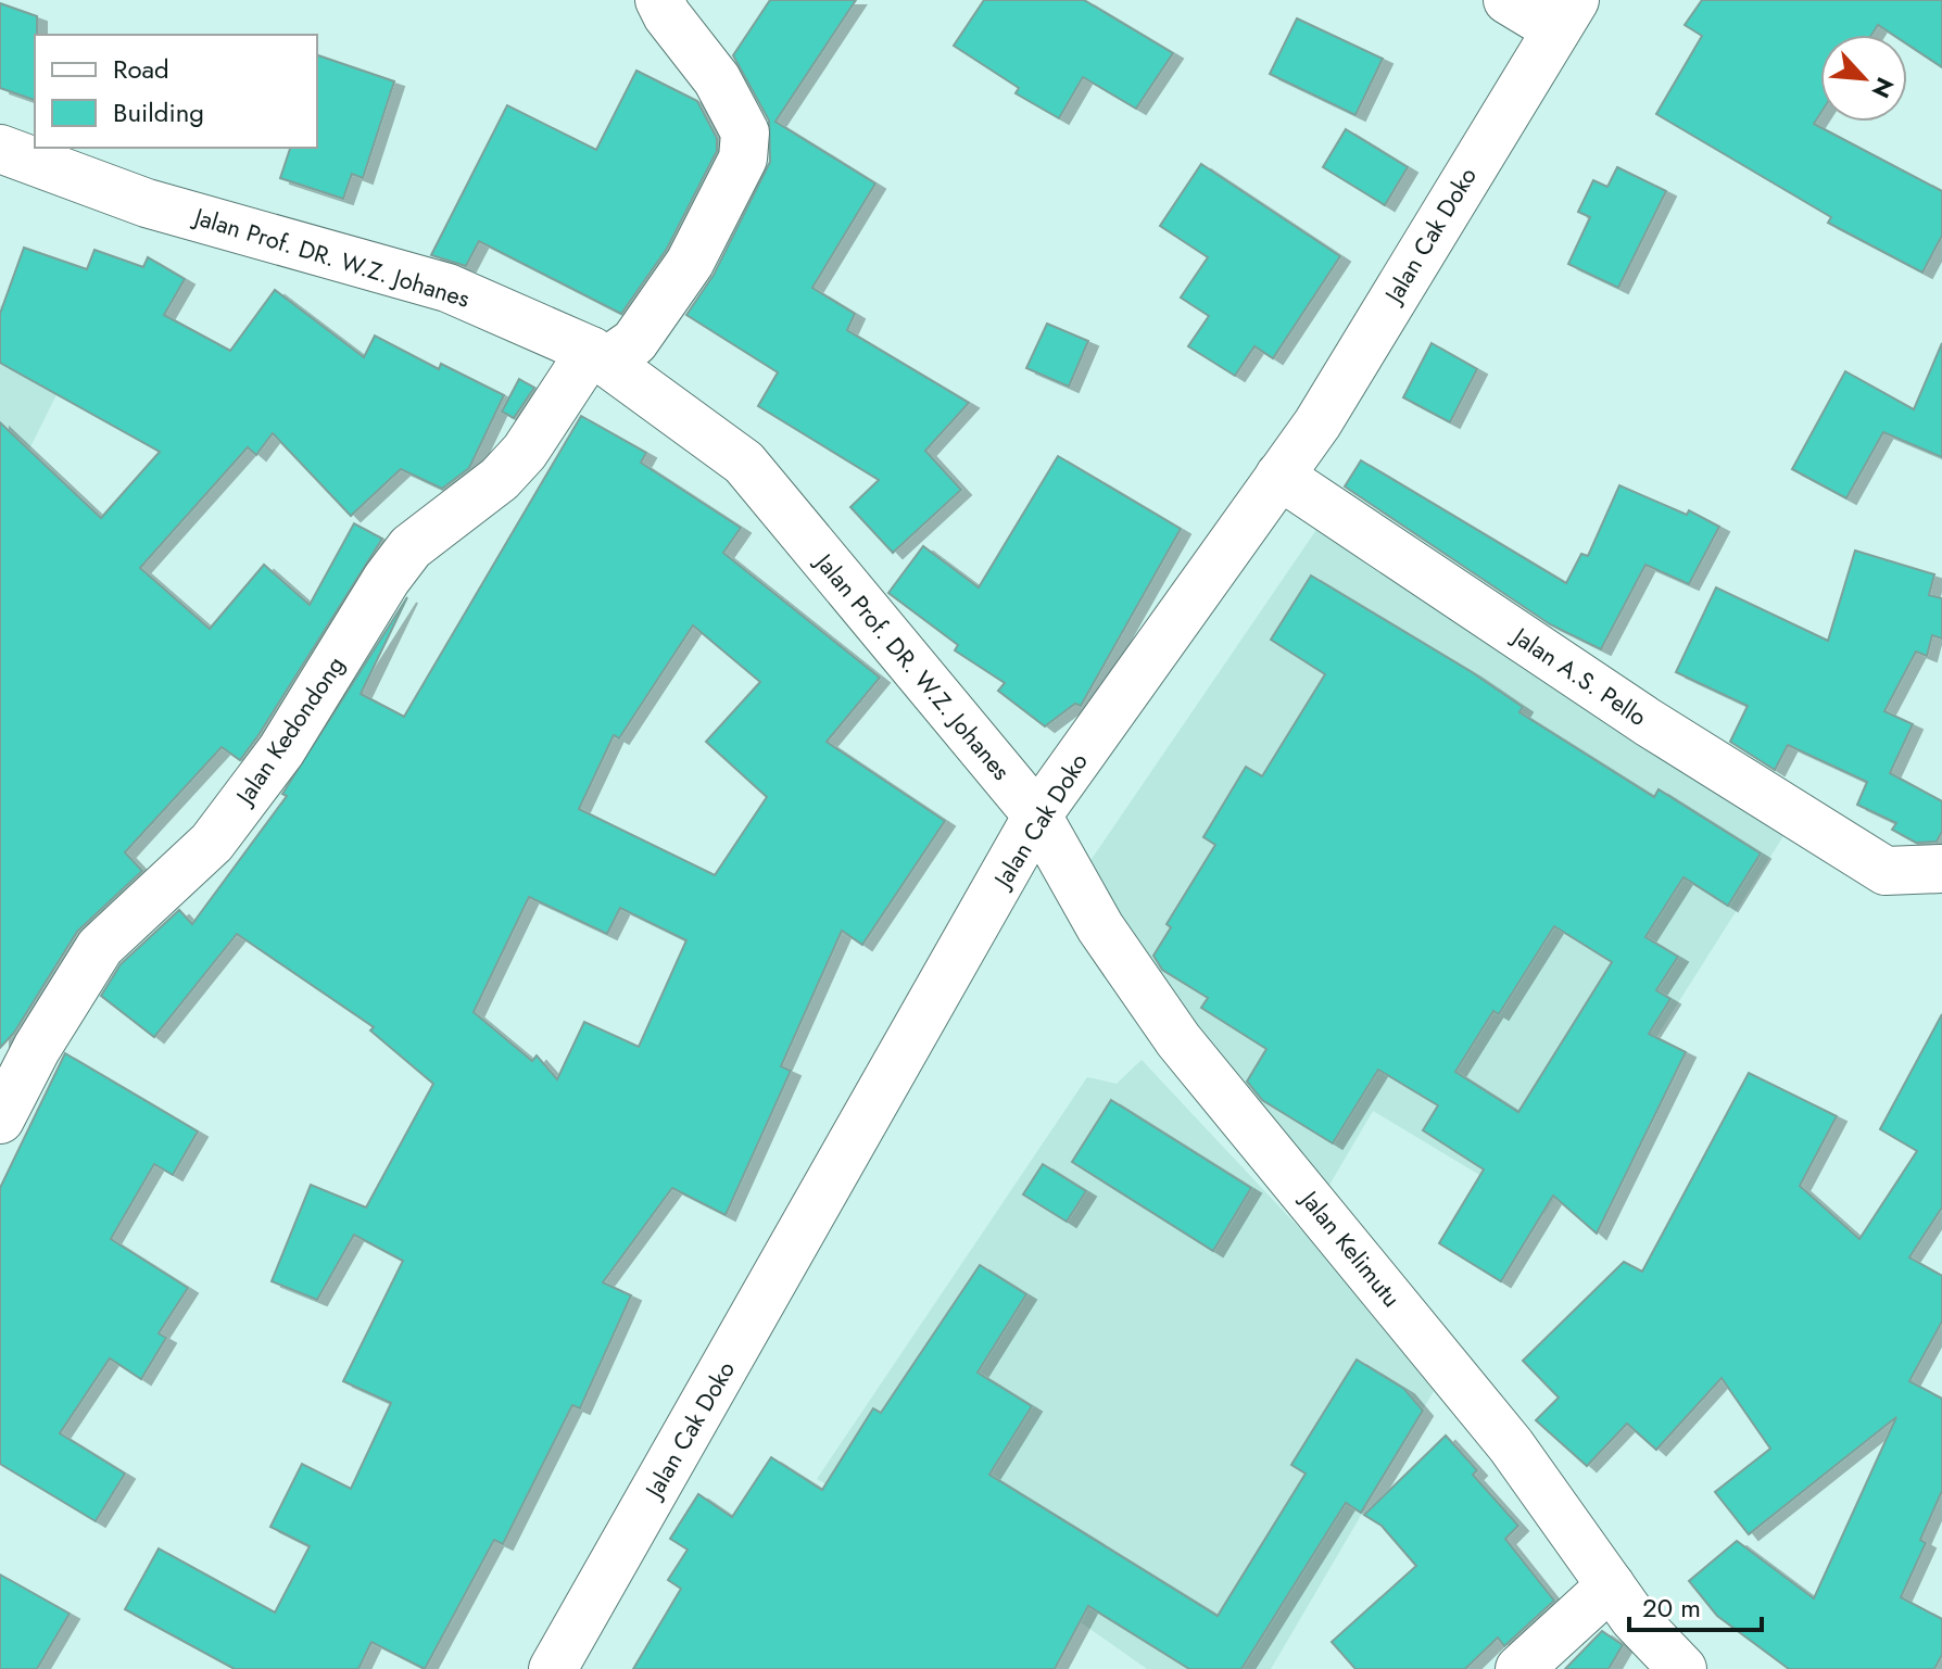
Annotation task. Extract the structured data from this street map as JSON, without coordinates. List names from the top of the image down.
{
  "streets": {
    "street": [
      "Jalan Cak Doko",
      "Jalan Prof. DR. W.Z. Johanes",
      "Jalan A.S. Pello",
      "Jalan Kedondong",
      "Jalan Kelimutu"
    ]
  },
  "crossings": [
    ["Jalan Cak Doko", "Jalan Prof. DR. W.Z. Johanes"],
    ["Jalan Cak Doko", "Jalan A.S. Pello"],
    ["Jalan Cak Doko", "Jalan Kelimutu"],
    ["Jalan Prof. DR. W.Z. Johanes", "Jalan Kedondong"],
    ["Jalan Prof. DR. W.Z. Johanes", "Jalan Kelimutu"]
  ],
  "legend": ["Road", "Building"],
  "scale_bar": "20 m",
  "north": "bottom right"
}
